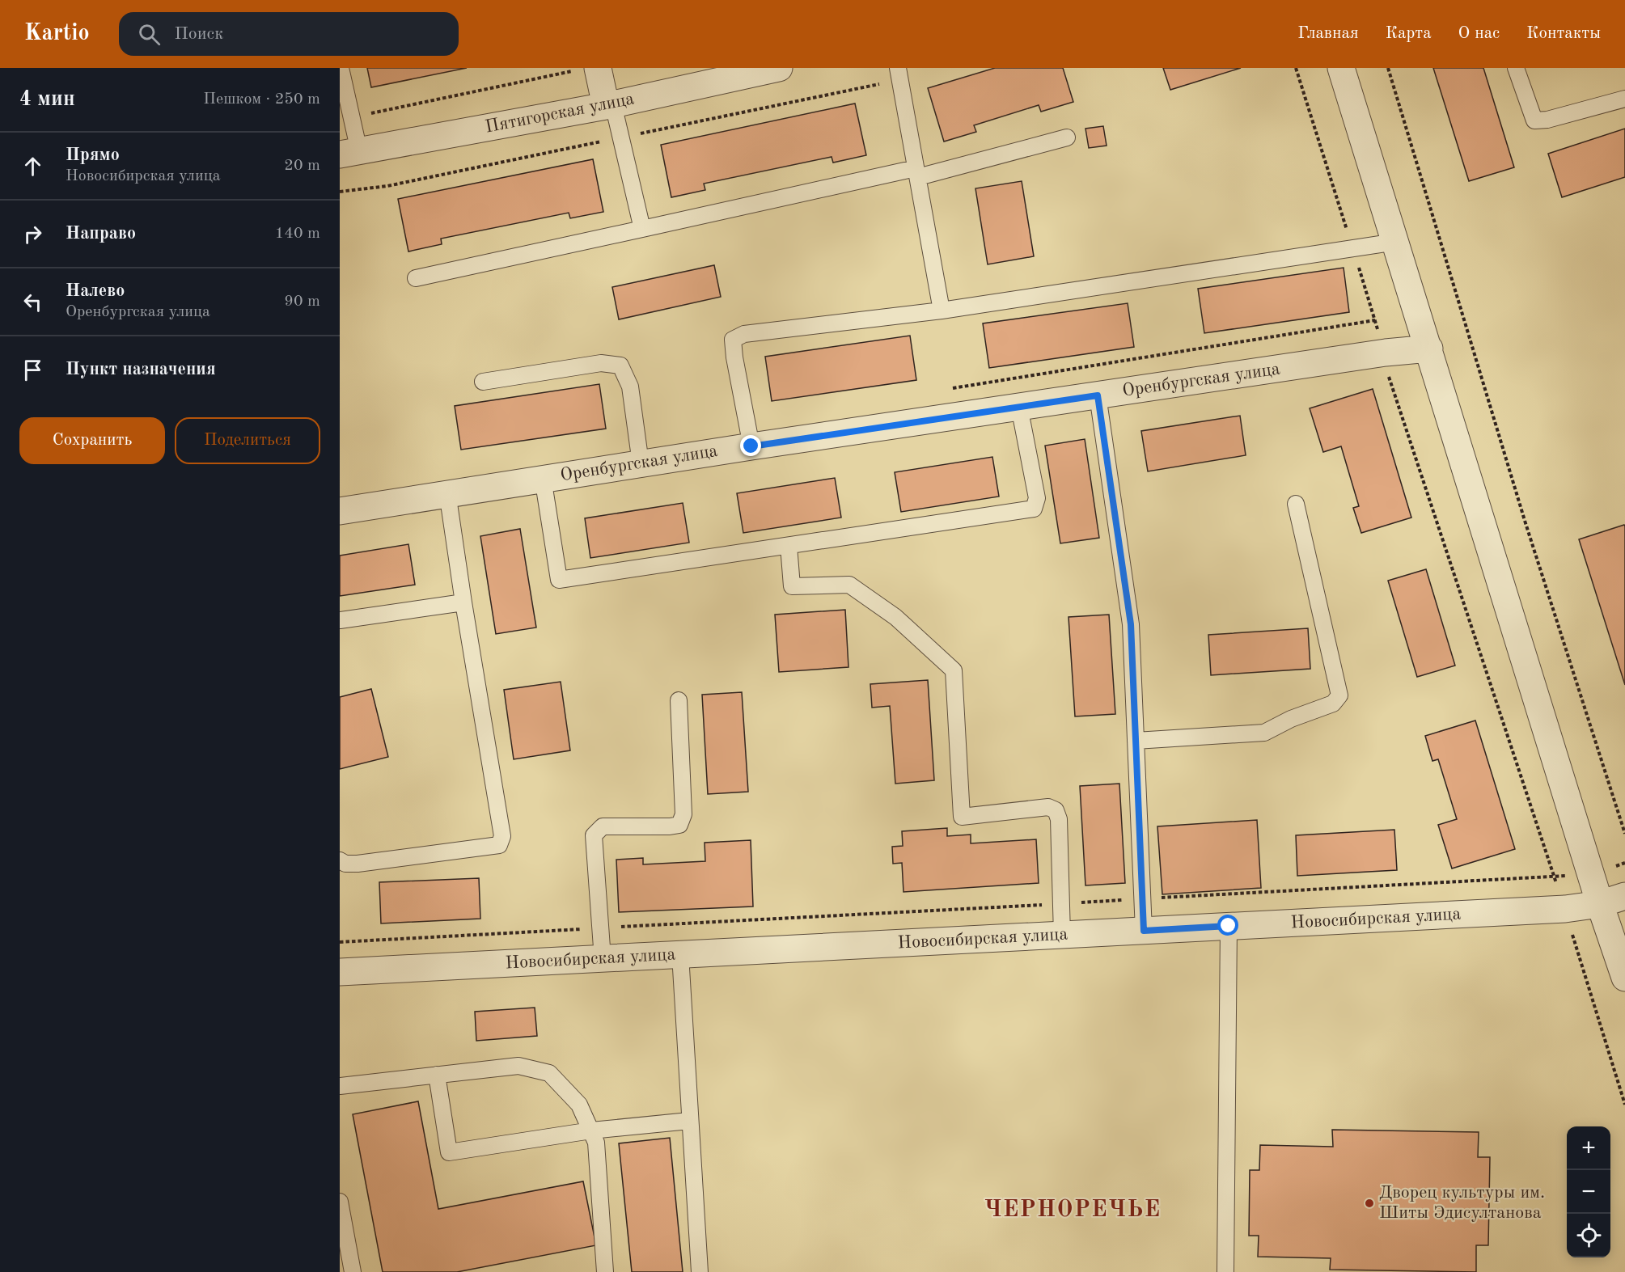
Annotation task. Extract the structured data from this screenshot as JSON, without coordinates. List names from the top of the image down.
{
  "streets": {
    "street": ["Пятигорская улица", "Оренбургская улица", "Новосибирская улица"]
  },
  "districts": ["ЧЕРНОРЕЧЬЕ"],
  "places": ["Дворец культуры им. Шиты Эдисултанова"],
  "page": {
    "header": "Kartio",
    "search": "Поиск",
    "nav": [
      "Главная",
      "Карта",
      "О нас",
      "Контакты"
    ],
    "heading": ["4 мин", "Пешком · 250 m"],
    "list": [
      ["Прямо", "Новосибирская улица", "20 m"],
      ["Направо", "140 m"],
      ["Налево", "Оренбургская улица", "90 m"],
      "Пункт назначения"
    ],
    "buttons": ["Сохранить", "Поделиться"],
    "map_buttons": ["+", "−"]
  }
}
